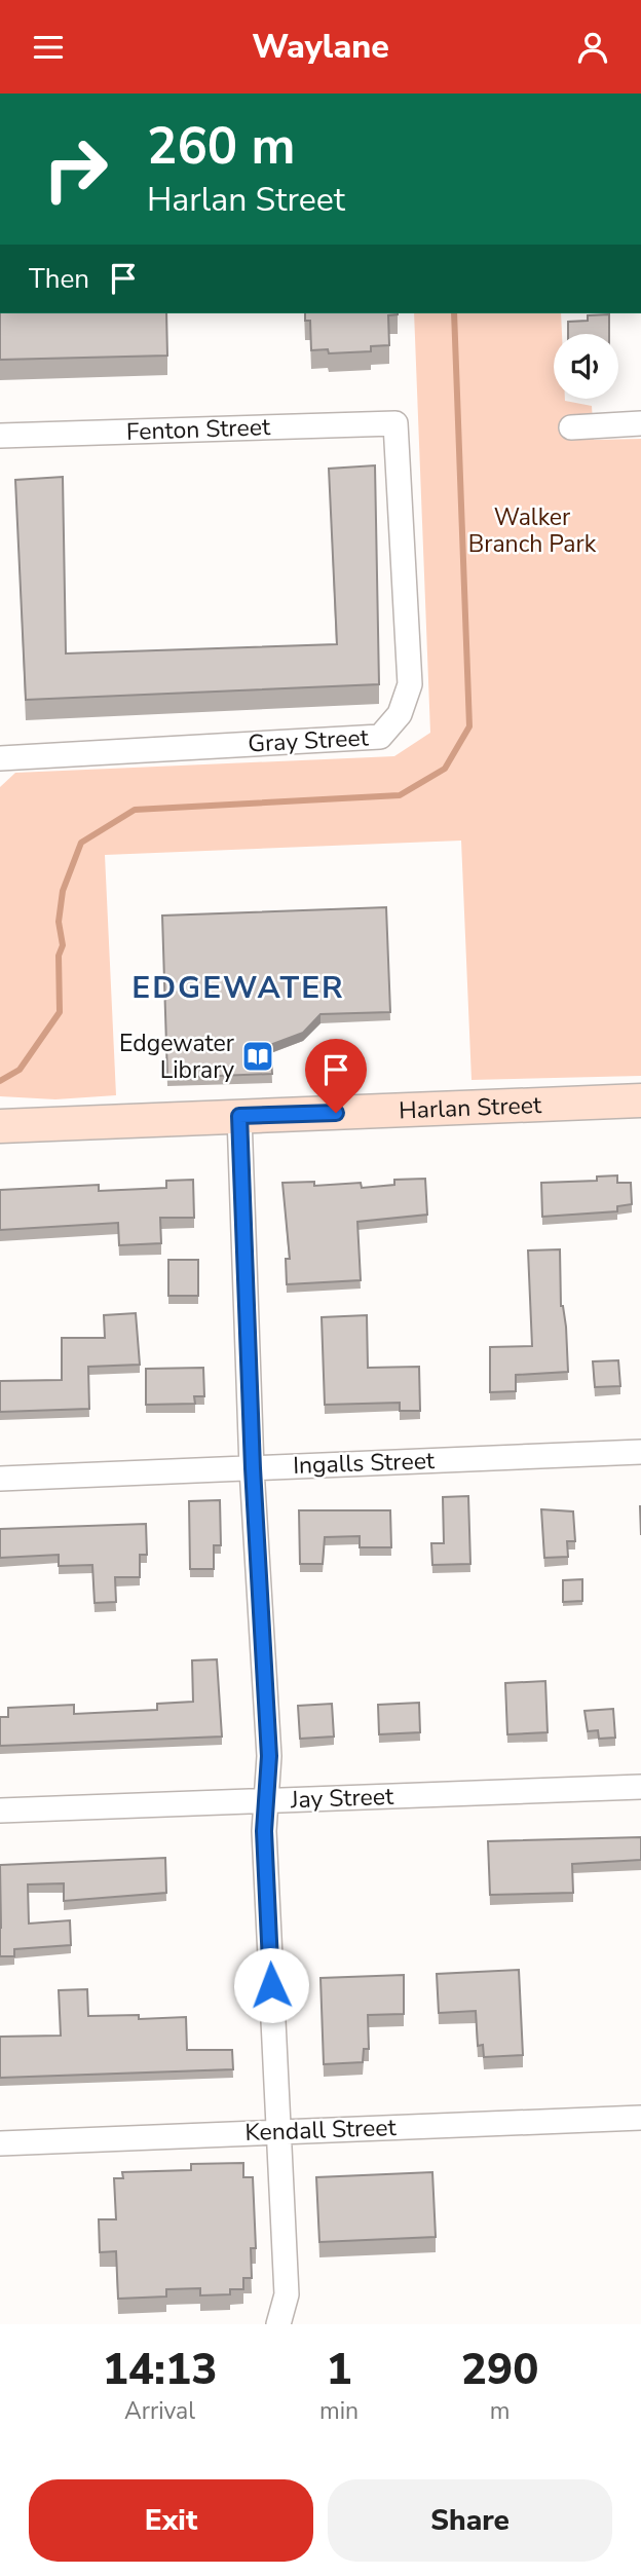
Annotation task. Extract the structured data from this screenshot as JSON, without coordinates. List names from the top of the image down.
{
  "streets": {
    "street": [
      "Fenton Street",
      "Gray Street",
      "Harlan Street",
      "Ingalls Street",
      "Jay Street",
      "Kendall Street"
    ]
  },
  "crossings": [
    ["Fenton Street", "Gray Street"]
  ],
  "districts": ["EDGEWATER"],
  "parks": ["Walker Branch Park"],
  "places": {
    "library": ["Edgewater Library"]
  },
  "page": {
    "header": "Waylane",
    "turn": ["260 m", "Harlan Street"],
    "then": "Then",
    "eta": [
      "14:13",
      "Arrival",
      "1",
      "min",
      "290",
      "m"
    ],
    "buttons": ["Exit", "Share"]
  }
}
